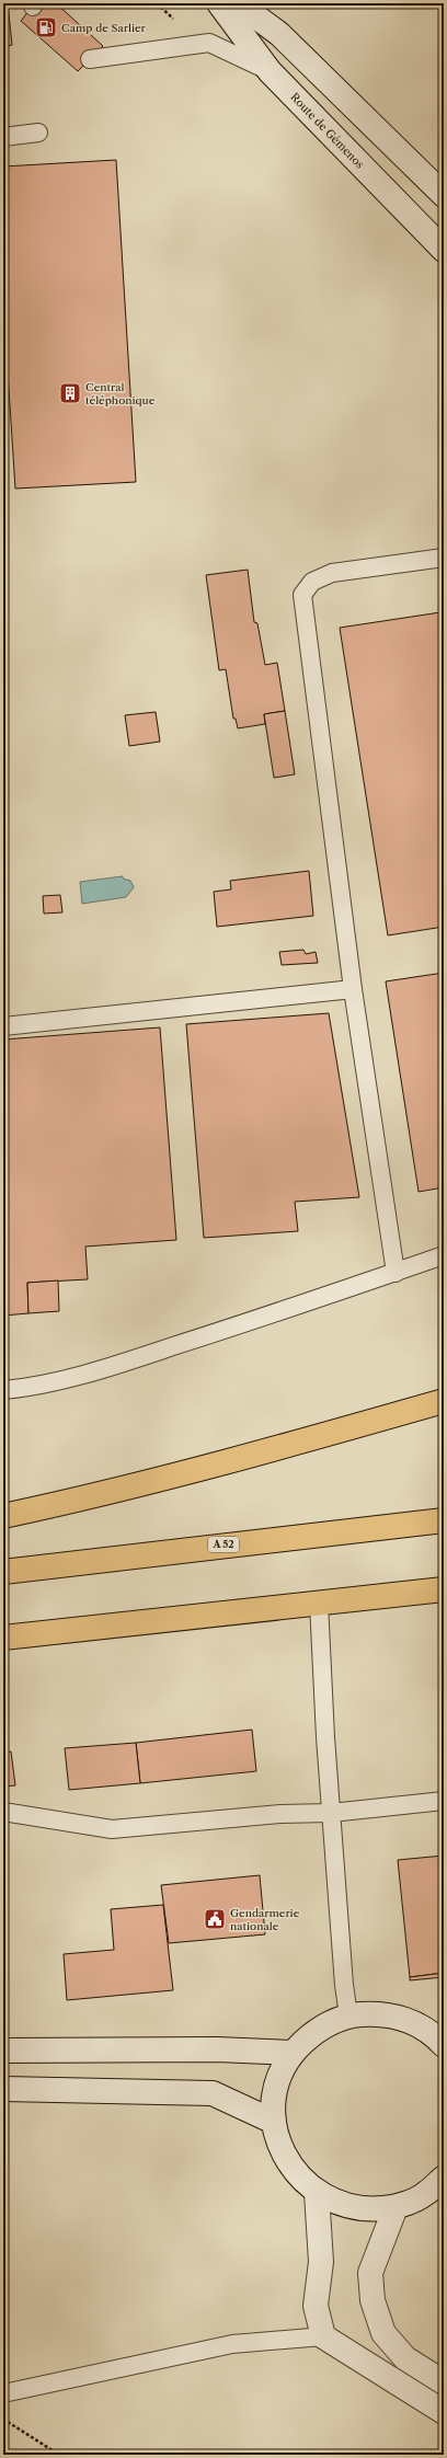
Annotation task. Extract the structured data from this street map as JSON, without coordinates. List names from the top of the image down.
{
  "streets": {
    "highway": ["A 52"],
    "main road": ["Route de Gémenos"]
  },
  "places": {
    "fuel station": ["Camp de Sarlier"],
    "building": ["Central téléphonique"],
    "public building": ["Gendarmerie nationale"]
  }
}
